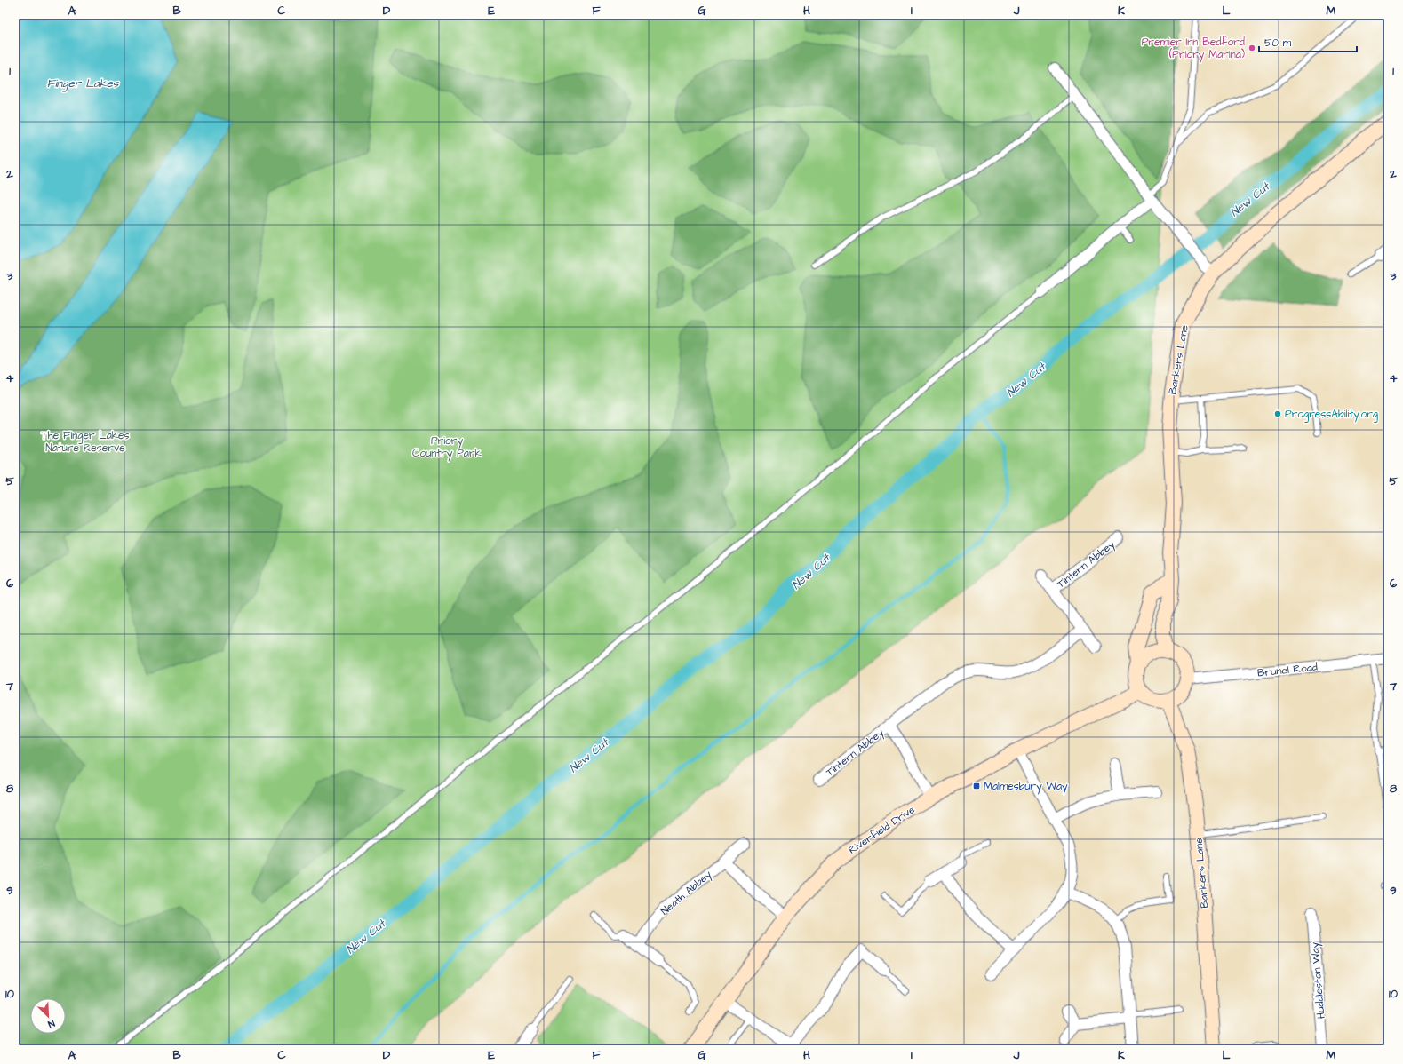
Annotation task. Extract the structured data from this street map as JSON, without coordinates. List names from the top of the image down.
{
  "streets": {
    "street": [
      "Barkers Lane",
      "Tintern Abbey",
      "Brunel Road",
      "Riverfield Drive",
      "Neath Abbey",
      "Huddleston Way"
    ]
  },
  "crossings": [
    ["Barkers Lane", "Brunel Road"],
    ["Barkers Lane", "Riverfield Drive"],
    ["Tintern Abbey", "Riverfield Drive"],
    ["Brunel Road", "Riverfield Drive"]
  ],
  "water": ["Finger Lakes", "New Cut"],
  "parks": ["The Finger Lakes Nature Reserve", "Priory Country Park"],
  "places": {
    "other": ["Premier Inn Bedford (Priory Marina)", "ProgressAbility.org"],
    "transit": ["Malmesbury Way"]
  },
  "scale_bar": "50 m",
  "north": "bottom right",
  "grid": {
    "columns": [
      "A",
      "B",
      "C",
      "D",
      "E",
      "F",
      "G",
      "H",
      "I",
      "J",
      "K",
      "L",
      "M"
    ],
    "rows": [
      "1",
      "2",
      "3",
      "4",
      "5",
      "6",
      "7",
      "8",
      "9",
      "10"
    ]
  }
}
